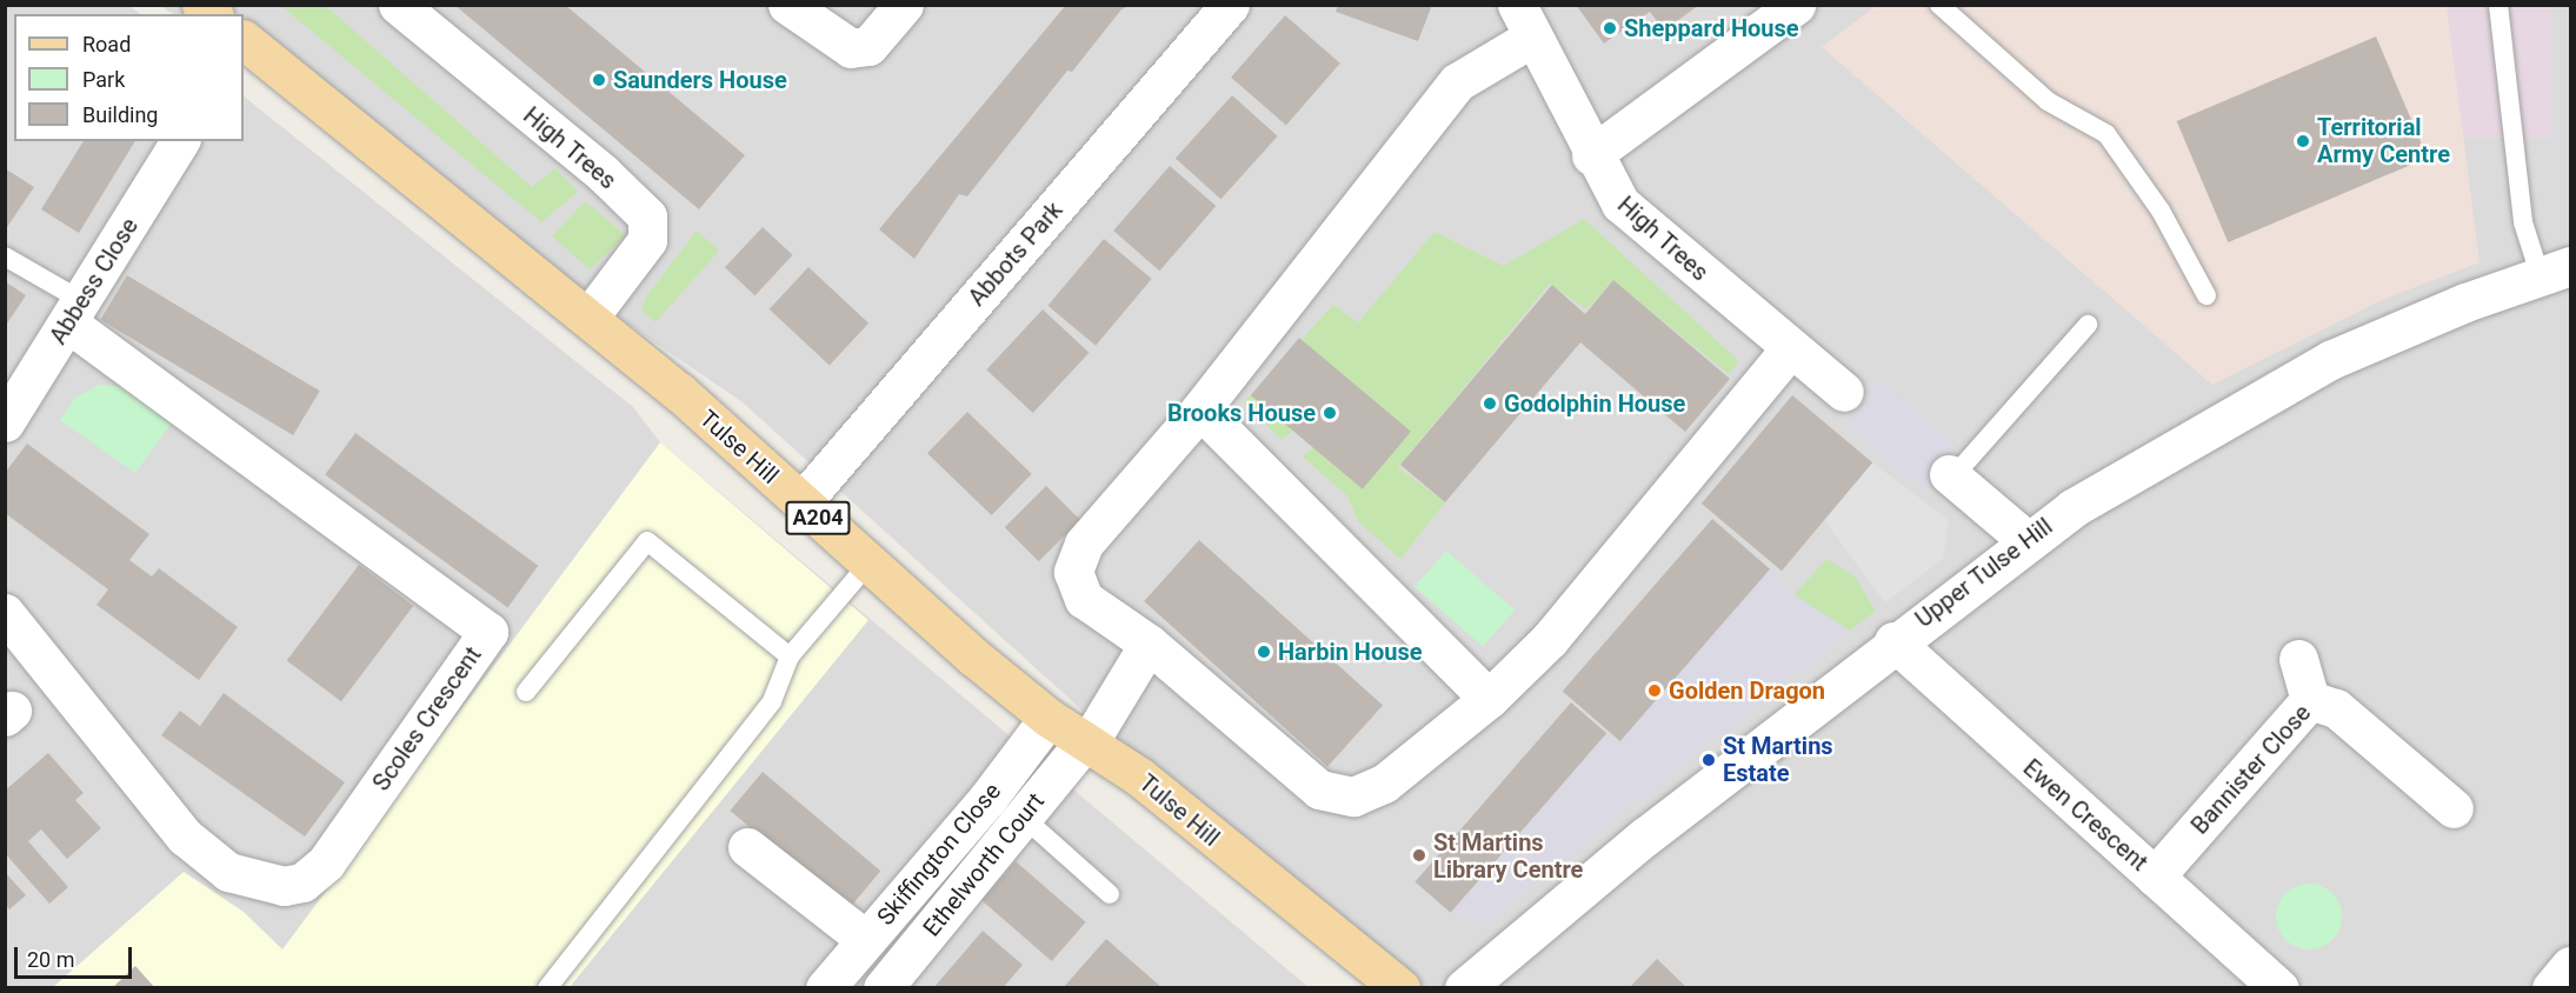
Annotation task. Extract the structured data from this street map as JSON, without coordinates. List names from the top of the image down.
{
  "streets": {
    "main road": ["Tulse Hill", "A204"],
    "street": [
      "High Trees",
      "Abbots Park",
      "Abbess Close",
      "Upper Tulse Hill",
      "Scoles Crescent",
      "Bannister Close",
      "Ewen Crescent",
      "Skiffington Close",
      "Ethelworth Court"
    ]
  },
  "crossings": [
    ["High Trees", "Tulse Hill"],
    ["Abbots Park", "Tulse Hill"],
    ["Abbess Close", "Scoles Crescent"],
    ["Tulse Hill", "Skiffington Close"],
    ["Tulse Hill", "Ethelworth Court"],
    ["Upper Tulse Hill", "Ewen Crescent"],
    ["Bannister Close", "Ewen Crescent"]
  ],
  "places": [
    "Sheppard House",
    "Saunders House",
    "Territorial Army Centre",
    "Godolphin House",
    "Brooks House",
    "Harbin House",
    "Golden Dragon",
    "St Martins Estate",
    "St Martins Library Centre"
  ],
  "legend": ["Road", "Park", "Building"],
  "scale_bar": "20 m"
}
